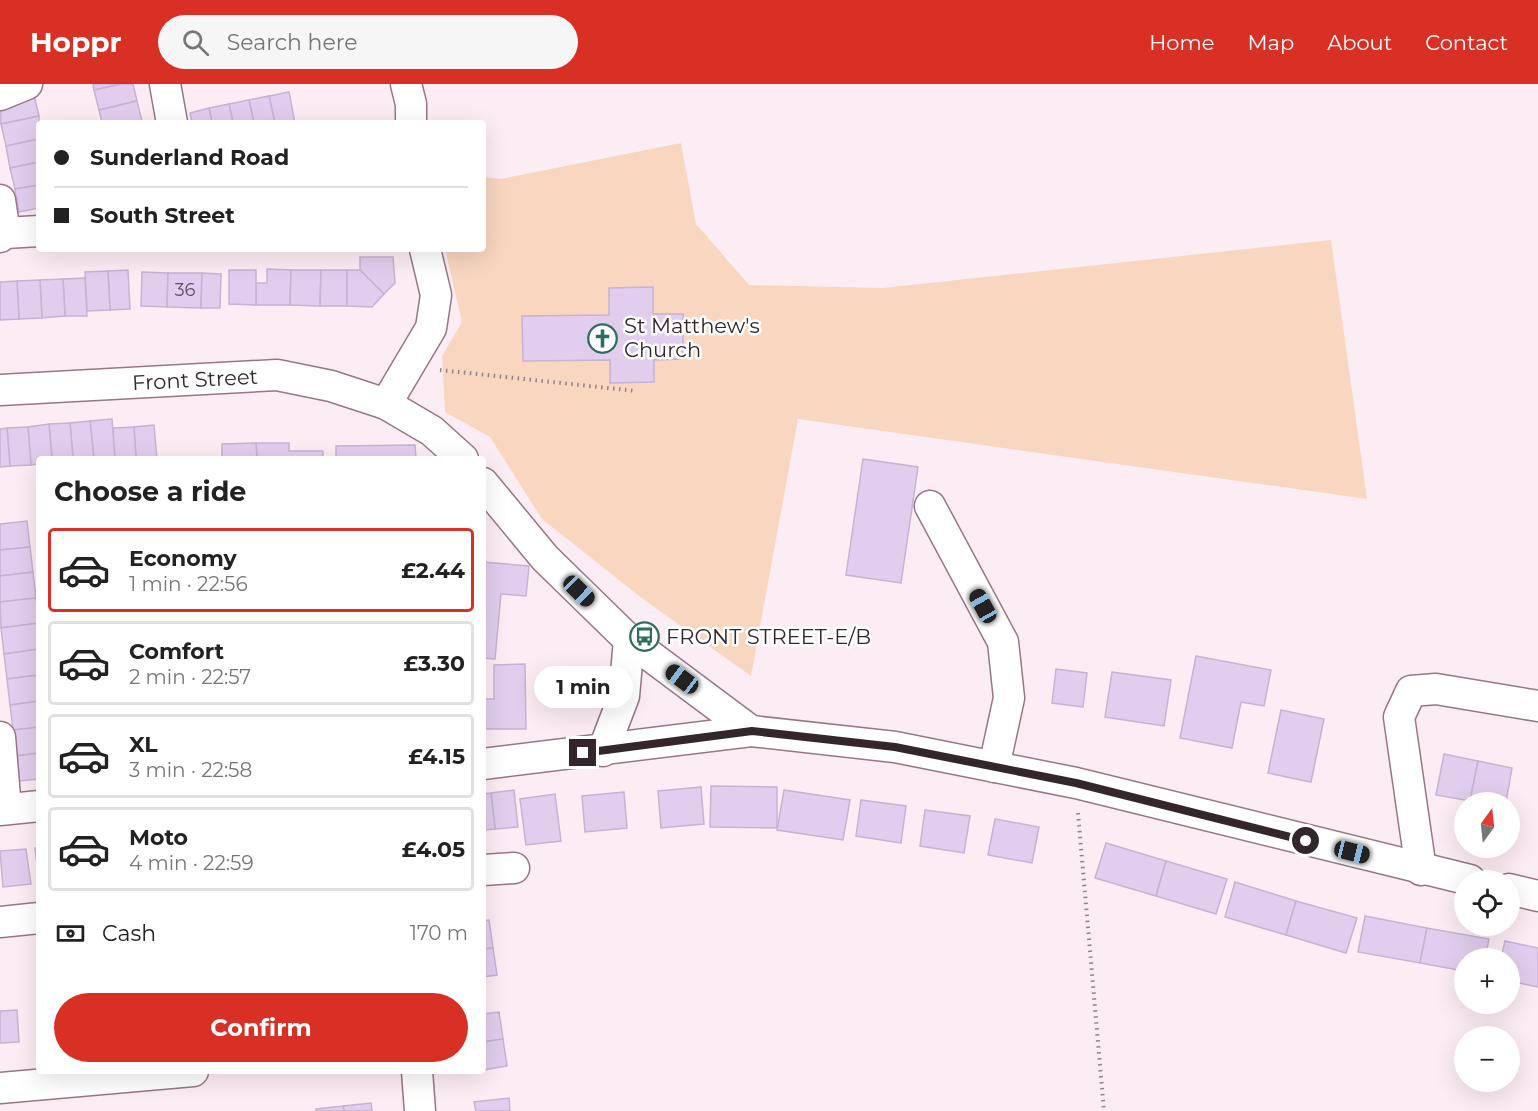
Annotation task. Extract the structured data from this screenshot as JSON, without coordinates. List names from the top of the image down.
{
  "streets": {
    "street": ["Front Street"]
  },
  "places": {
    "church": ["St Matthew's Church"],
    "bus stop": ["FRONT STREET-E/B"]
  },
  "house_numbers": ["36"],
  "north": "top",
  "page": {
    "header": "Hoppr",
    "search": "Search here",
    "nav": [
      "Home",
      "Map",
      "About",
      "Contact"
    ],
    "banner": ["Sunderland Road", "South Street"],
    "heading": "Choose a ride",
    "list": [
      {
        "name": "Economy",
        "note": "1 min · 22:56",
        "value": "£2.44"
      },
      {
        "name": "Comfort",
        "note": "2 min · 22:57",
        "value": "£3.30"
      },
      {
        "name": "XL",
        "note": "3 min · 22:58",
        "value": "£4.15"
      },
      {
        "name": "Moto",
        "note": "4 min · 22:59",
        "value": "£4.05"
      }
    ],
    "bubble": "1 min",
    "map_buttons": ["+", "−"],
    "pay": ["Cash", "170 m"],
    "buttons": "Confirm"
  }
}
